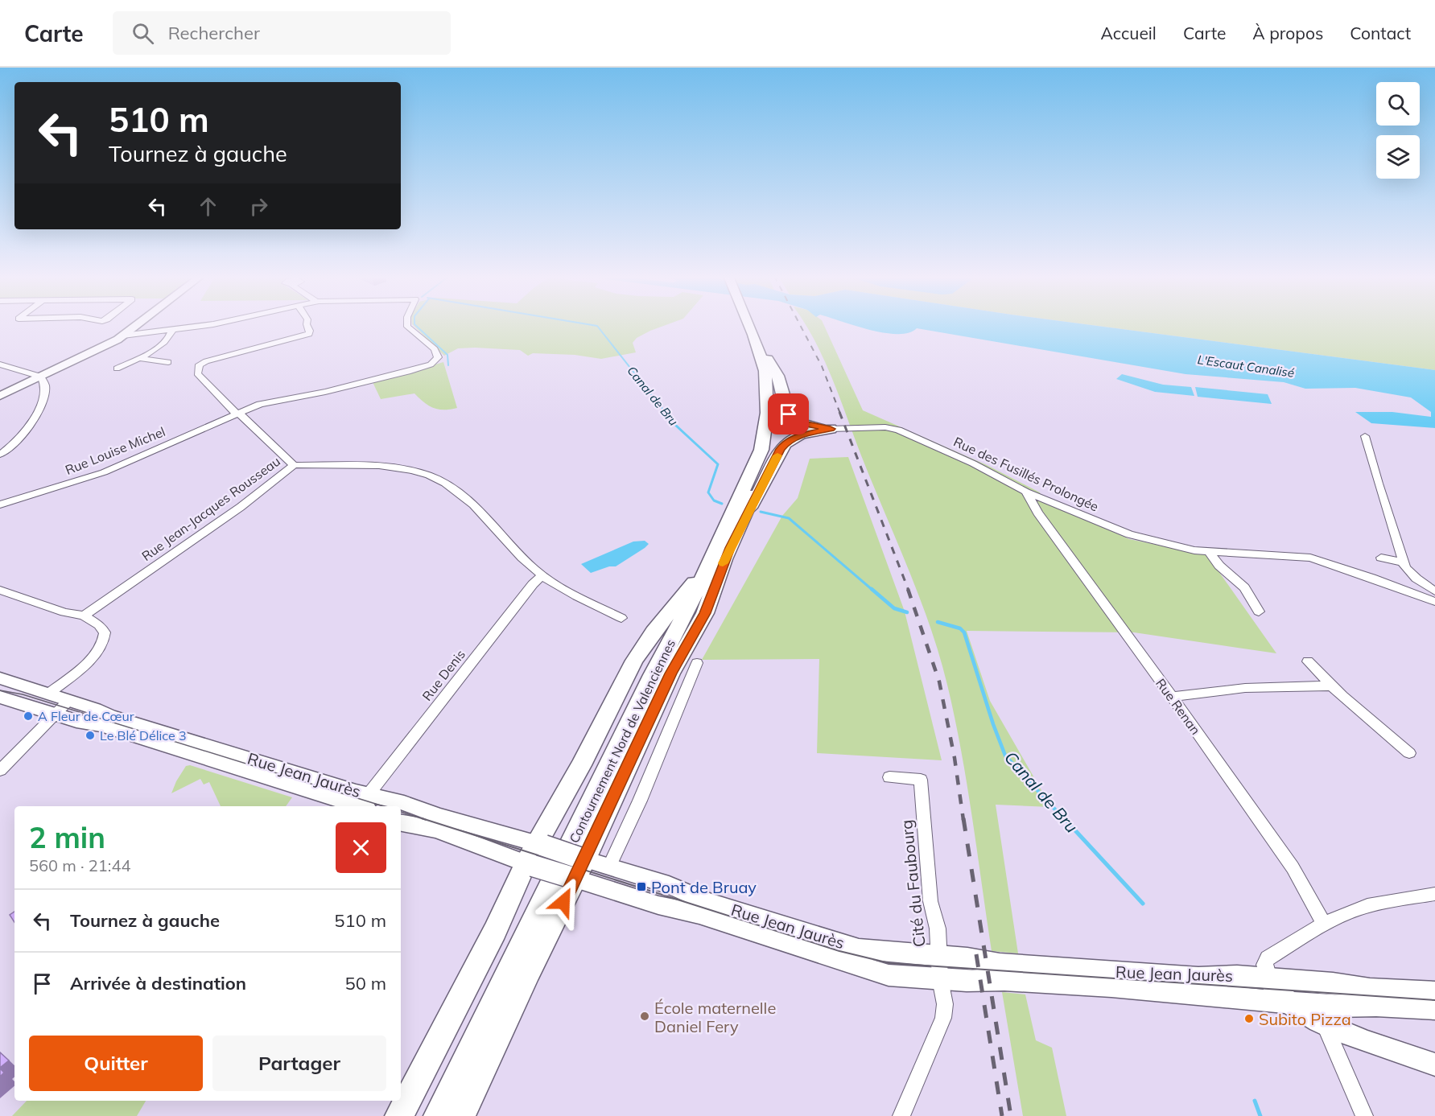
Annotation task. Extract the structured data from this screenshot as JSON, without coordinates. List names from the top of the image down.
{
  "streets": {
    "main road": ["Contournement Nord de Valenciennes", "Rue Jean Jaurès"],
    "street": [
      "Rue Louise Michel",
      "Rue des Fusillés Prolongée",
      "Rue Jean-Jacques Rousseau",
      "Rue Denis",
      "Rue Renan",
      "Cité du Faubourg"
    ]
  },
  "crossings": [
    ["Rue Louise Michel", "Rue Jean-Jacques Rousseau"],
    ["Rue des Fusillés Prolongée", "Rue Renan"],
    ["Rue Denis", "Rue Jean Jaurès"],
    ["Rue Jean Jaurès", "Cité du Faubourg"]
  ],
  "water": ["L'Escaut Canalisé", "Canal de Bru"],
  "places": {
    "other": [
      "A Fleur de Cœur",
      "Le Blé Délice 3",
      "École maternelle Daniel Fery",
      "Subito Pizza"
    ],
    "transit": ["Pont de Bruay"]
  },
  "page": {
    "header": "Carte",
    "search": "Rechercher",
    "nav": [
      "Accueil",
      "Carte",
      "À propos",
      "Contact"
    ],
    "turn": ["510 m", "Tournez à gauche"],
    "heading": ["2 min", "560 m · 21:44"],
    "list": [
      {
        "name": "Tournez à gauche",
        "value": "510 m"
      },
      {
        "name": "Arrivée à destination",
        "value": "50 m"
      }
    ],
    "buttons": ["Quitter", "Partager"]
  }
}
